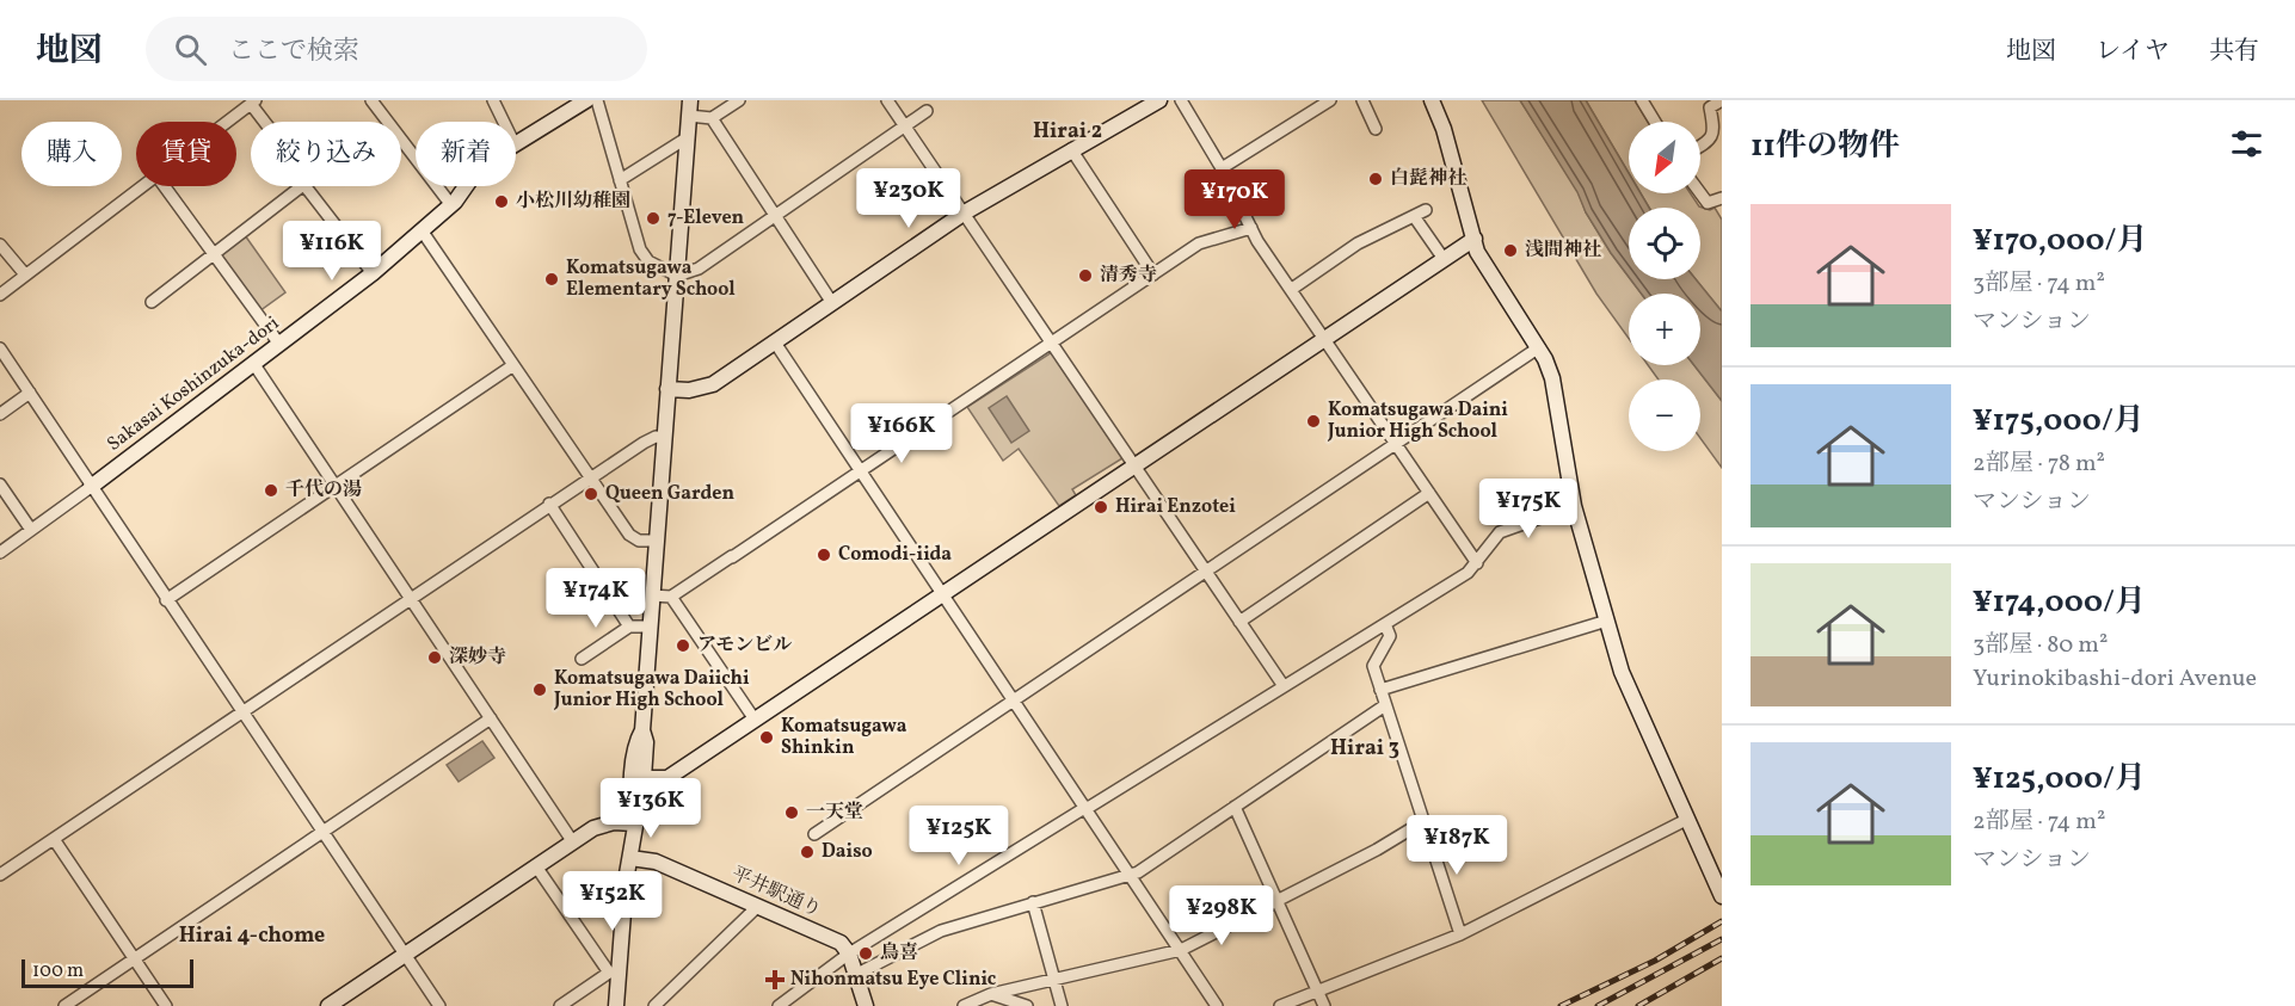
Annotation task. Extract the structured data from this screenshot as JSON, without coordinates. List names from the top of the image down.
{
  "streets": {
    "street": ["Sakasai Koshinzuka-dori", "平井駅通り"]
  },
  "districts": ["Hirai 2", "Hirai 3", "Hirai 4-chome"],
  "places": {
    "other": [
      "白髭神社",
      "小松川幼稚園",
      "7-Eleven",
      "浅間神社",
      "清秀寺",
      "Komatsugawa Elementary School",
      "Komatsugawa Daini Junior High School",
      "千代の湯",
      "Queen Garden",
      "Hirai Enzotei",
      "Comodi-iida",
      "アモンビル",
      "深妙寺",
      "Komatsugawa Daiichi Junior High School",
      "Komatsugawa Shinkin",
      "一天堂",
      "Daiso",
      "鳥喜"
    ],
    "health": ["Nihonmatsu Eye Clinic"]
  },
  "scale_bar": "100 m",
  "north": "bottom left",
  "page": {
    "header": "地図",
    "search": "ここで検索",
    "nav": ["地図", "レイヤ", "共有"],
    "heading": "11件の物件",
    "map_buttons": ["+", "−"],
    "chip": [
      "購入",
      "賃貸",
      "絞り込み",
      "新着"
    ],
    "price": [
      "¥230K",
      "¥170K",
      "¥116K",
      "¥166K",
      "¥175K",
      "¥174K",
      "¥136K",
      "¥125K",
      "¥187K",
      "¥152K",
      "¥298K"
    ],
    "list": [
      {
        "name": "¥170,000/月",
        "note": "3部屋 · 74 m² · マンション"
      },
      {
        "name": "¥175,000/月",
        "note": "2部屋 · 78 m² · マンション"
      },
      {
        "name": "¥174,000/月",
        "note": "3部屋 · 80 m² · Yurinokibashi-dori Avenue"
      },
      {
        "name": "¥125,000/月",
        "note": "2部屋 · 74 m² · マンション"
      }
    ],
    "scale": "100 m"
  }
}
